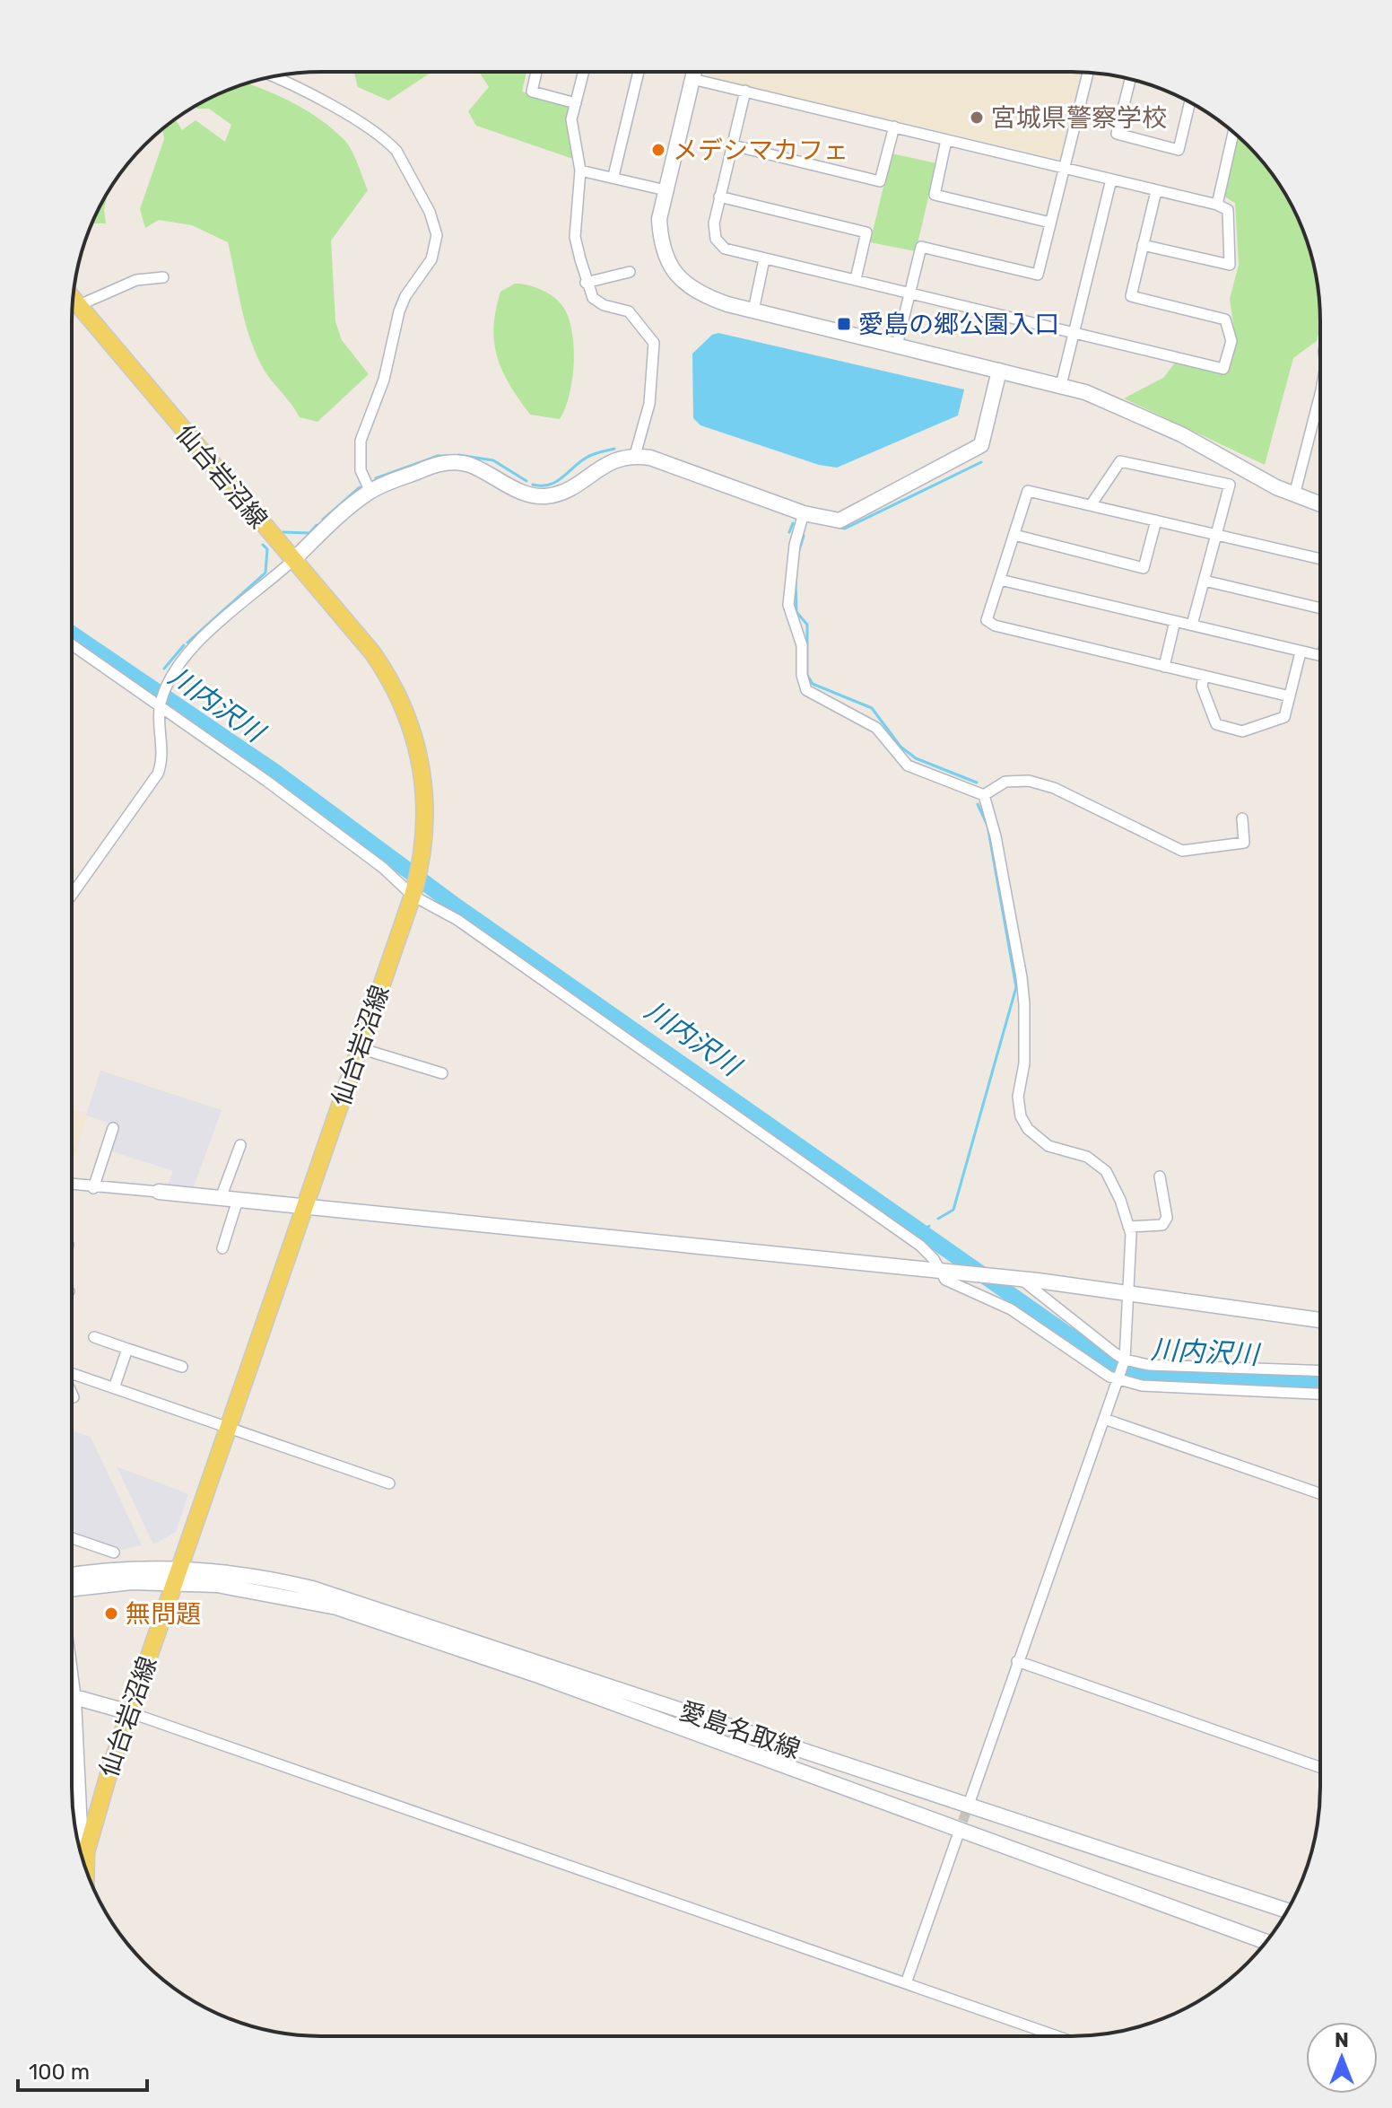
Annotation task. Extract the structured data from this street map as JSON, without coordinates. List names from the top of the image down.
{
  "streets": {
    "main road": ["仙台岩沼線"],
    "street": ["愛島名取線"]
  },
  "crossings": [
    ["仙台岩沼線", "愛島名取線"]
  ],
  "water": ["川内沢川"],
  "places": {
    "other": ["宮城県警察学校", "メデシマカフェ", "無問題"],
    "transit": ["愛島の郷公園入口"]
  },
  "scale_bar": "100 m",
  "north": "top"
}
